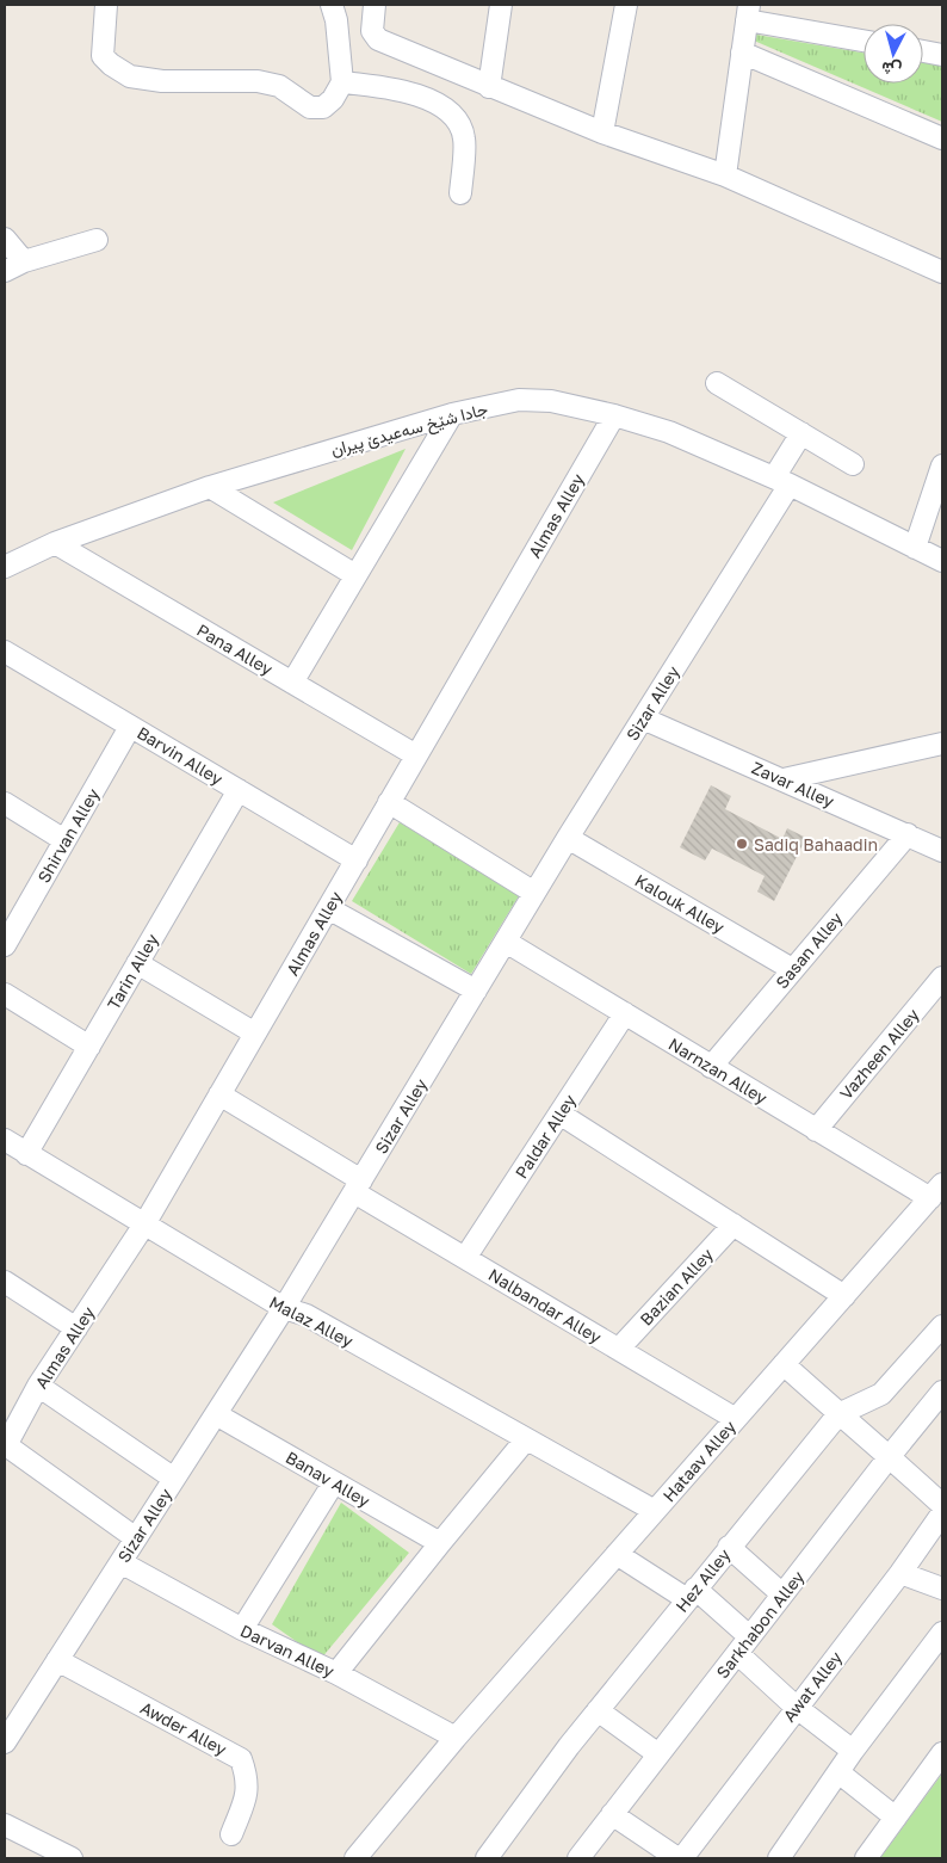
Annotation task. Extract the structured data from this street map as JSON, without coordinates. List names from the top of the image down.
{
  "streets": {
    "street": [
      "جادا شێخ سەعیدێ پیران",
      "Almas Alley",
      "Pana Alley",
      "Sizar Alley",
      "Barvin Alley",
      "Zavar Alley",
      "Shirvan Alley",
      "Kalouk Alley",
      "Sasan Alley",
      "Tarin Alley",
      "Vazheen Alley",
      "Narnzan Alley",
      "Paldar Alley",
      "Bazian Alley",
      "Nalbandar Alley",
      "Malaz Alley",
      "Hataav Alley",
      "Banav Alley",
      "Hez Alley",
      "Sarkhabon Alley",
      "Darvan Alley",
      "Awat Alley",
      "Awder Alley"
    ]
  },
  "crossings": [
    ["جادا شێخ سەعیدێ پیران", "Almas Alley"],
    ["جادا شێخ سەعیدێ پیران", "Pana Alley"],
    ["جادا شێخ سەعیدێ پیران", "Sizar Alley"],
    ["Almas Alley", "Pana Alley"],
    ["Almas Alley", "Barvin Alley"],
    ["Almas Alley", "Nalbandar Alley"],
    ["Almas Alley", "Malaz Alley"],
    ["Sizar Alley", "Zavar Alley"],
    ["Sizar Alley", "Kalouk Alley"],
    ["Sizar Alley", "Narnzan Alley"],
    ["Sizar Alley", "Nalbandar Alley"],
    ["Sizar Alley", "Malaz Alley"],
    ["Sizar Alley", "Banav Alley"],
    ["Sizar Alley", "Darvan Alley"],
    ["Sizar Alley", "Awder Alley"],
    ["Barvin Alley", "Shirvan Alley"],
    ["Barvin Alley", "Tarin Alley"],
    ["Zavar Alley", "Sasan Alley"],
    ["Kalouk Alley", "Sasan Alley"],
    ["Sasan Alley", "Narnzan Alley"],
    ["Tarin Alley", "Malaz Alley"],
    ["Vazheen Alley", "Narnzan Alley"],
    ["Narnzan Alley", "Paldar Alley"],
    ["Narnzan Alley", "Hataav Alley"],
    ["Paldar Alley", "Nalbandar Alley"],
    ["Bazian Alley", "Nalbandar Alley"],
    ["Nalbandar Alley", "Hataav Alley"],
    ["Malaz Alley", "Hataav Alley"],
    ["Hataav Alley", "Darvan Alley"]
  ],
  "places": ["Sadiq Bahaadin"],
  "north": "bottom"
}
